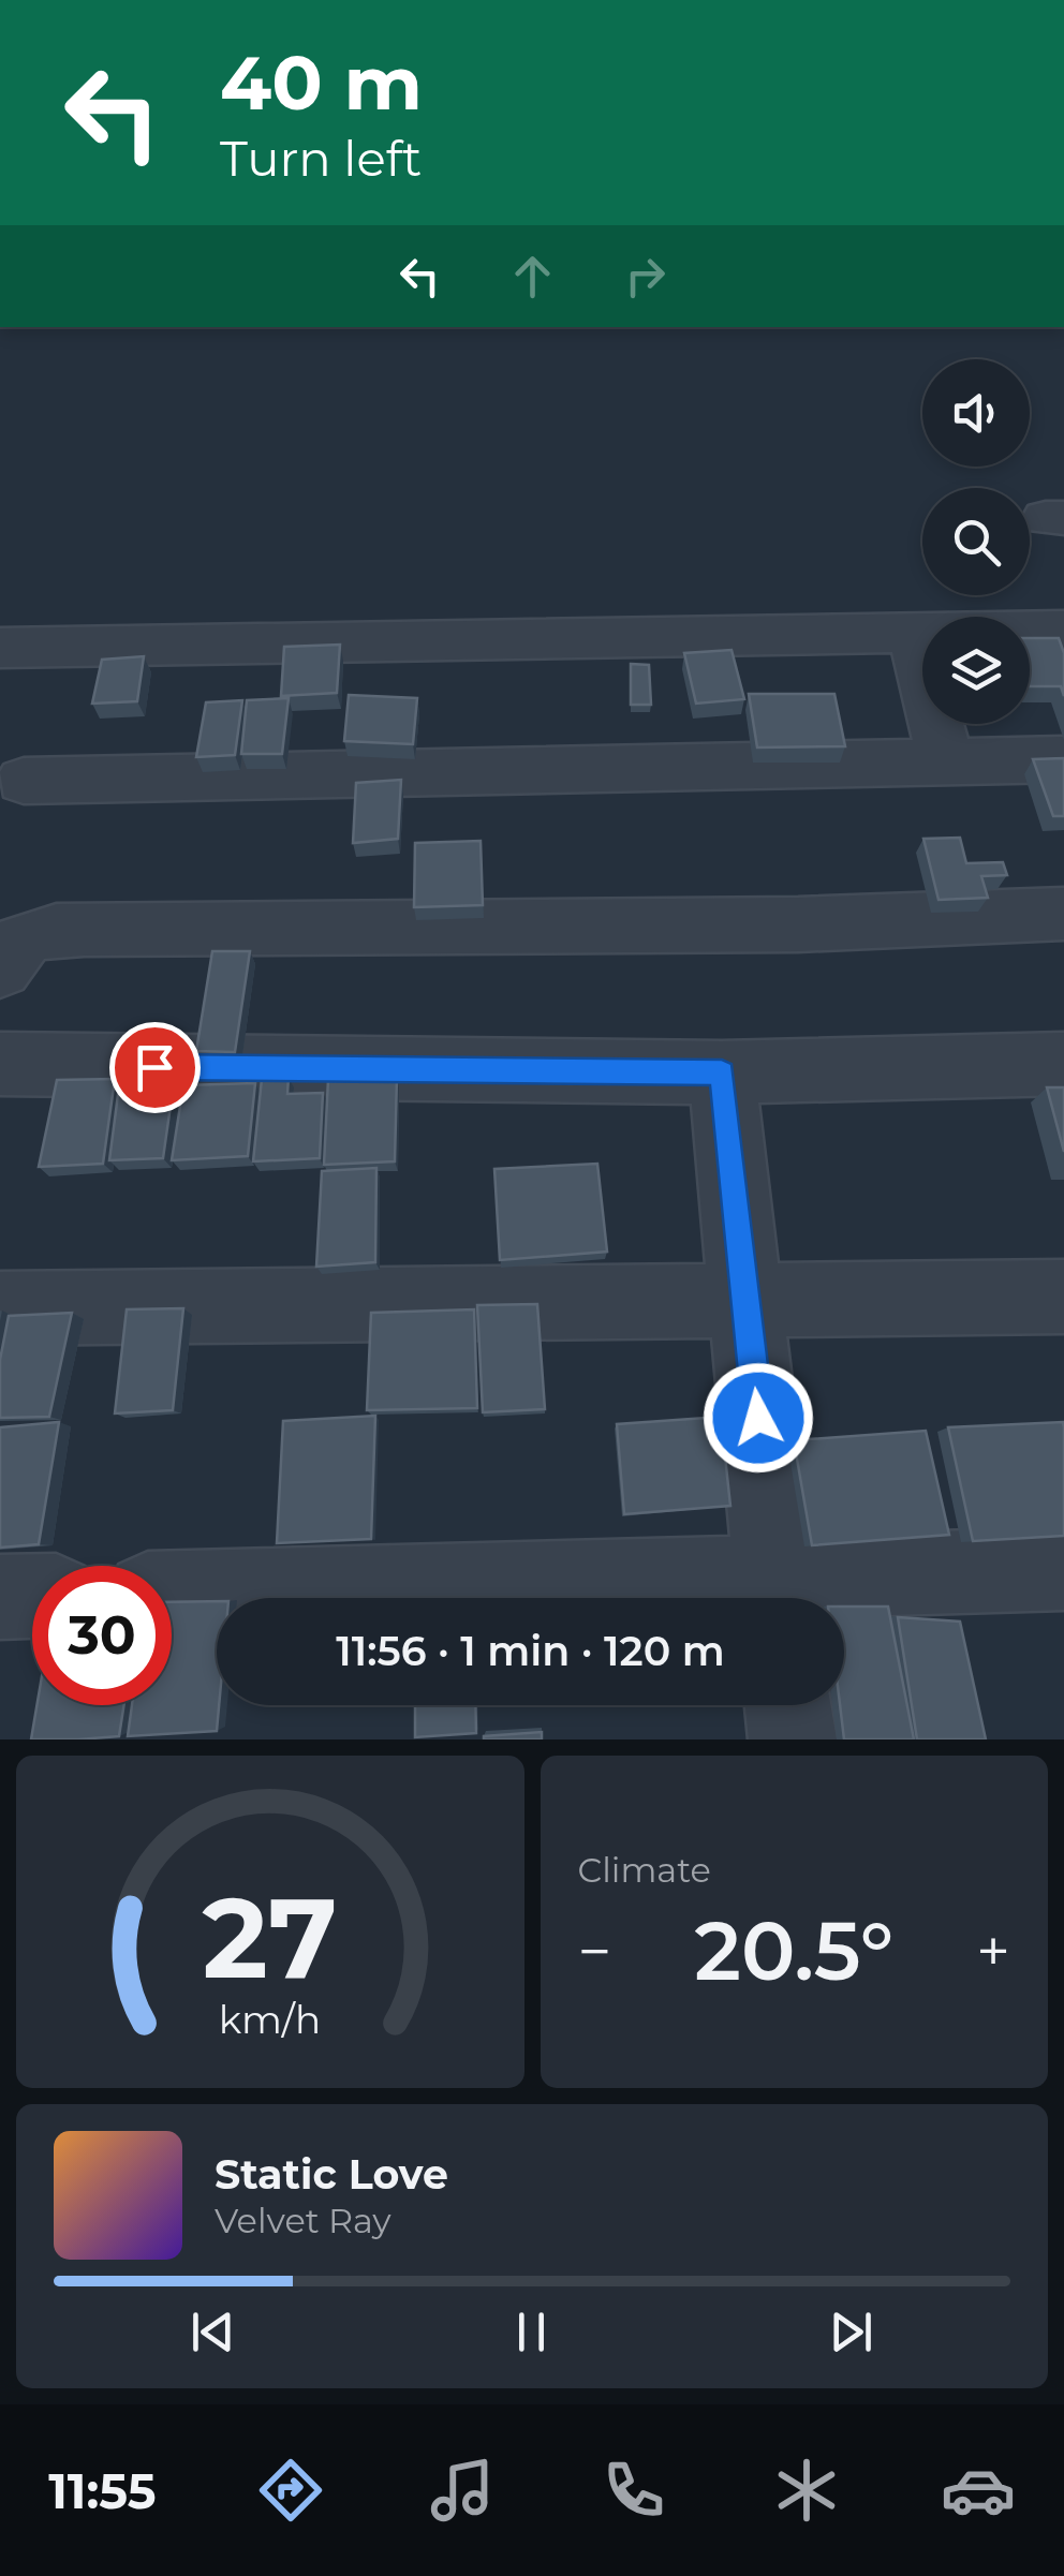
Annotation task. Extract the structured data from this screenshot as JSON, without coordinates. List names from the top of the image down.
{
  "page": {
    "turn": ["40 m", "Turn left"],
    "limit": "30",
    "trip": "11:56 · 1 min · 120 m",
    "tile": "Climate",
    "heat": ["−", "20.5°", "+"],
    "song": ["Static Love", "Velvet Ray"],
    "tabs": "11:55",
    "gauge": ["27", "km/h"]
  }
}
